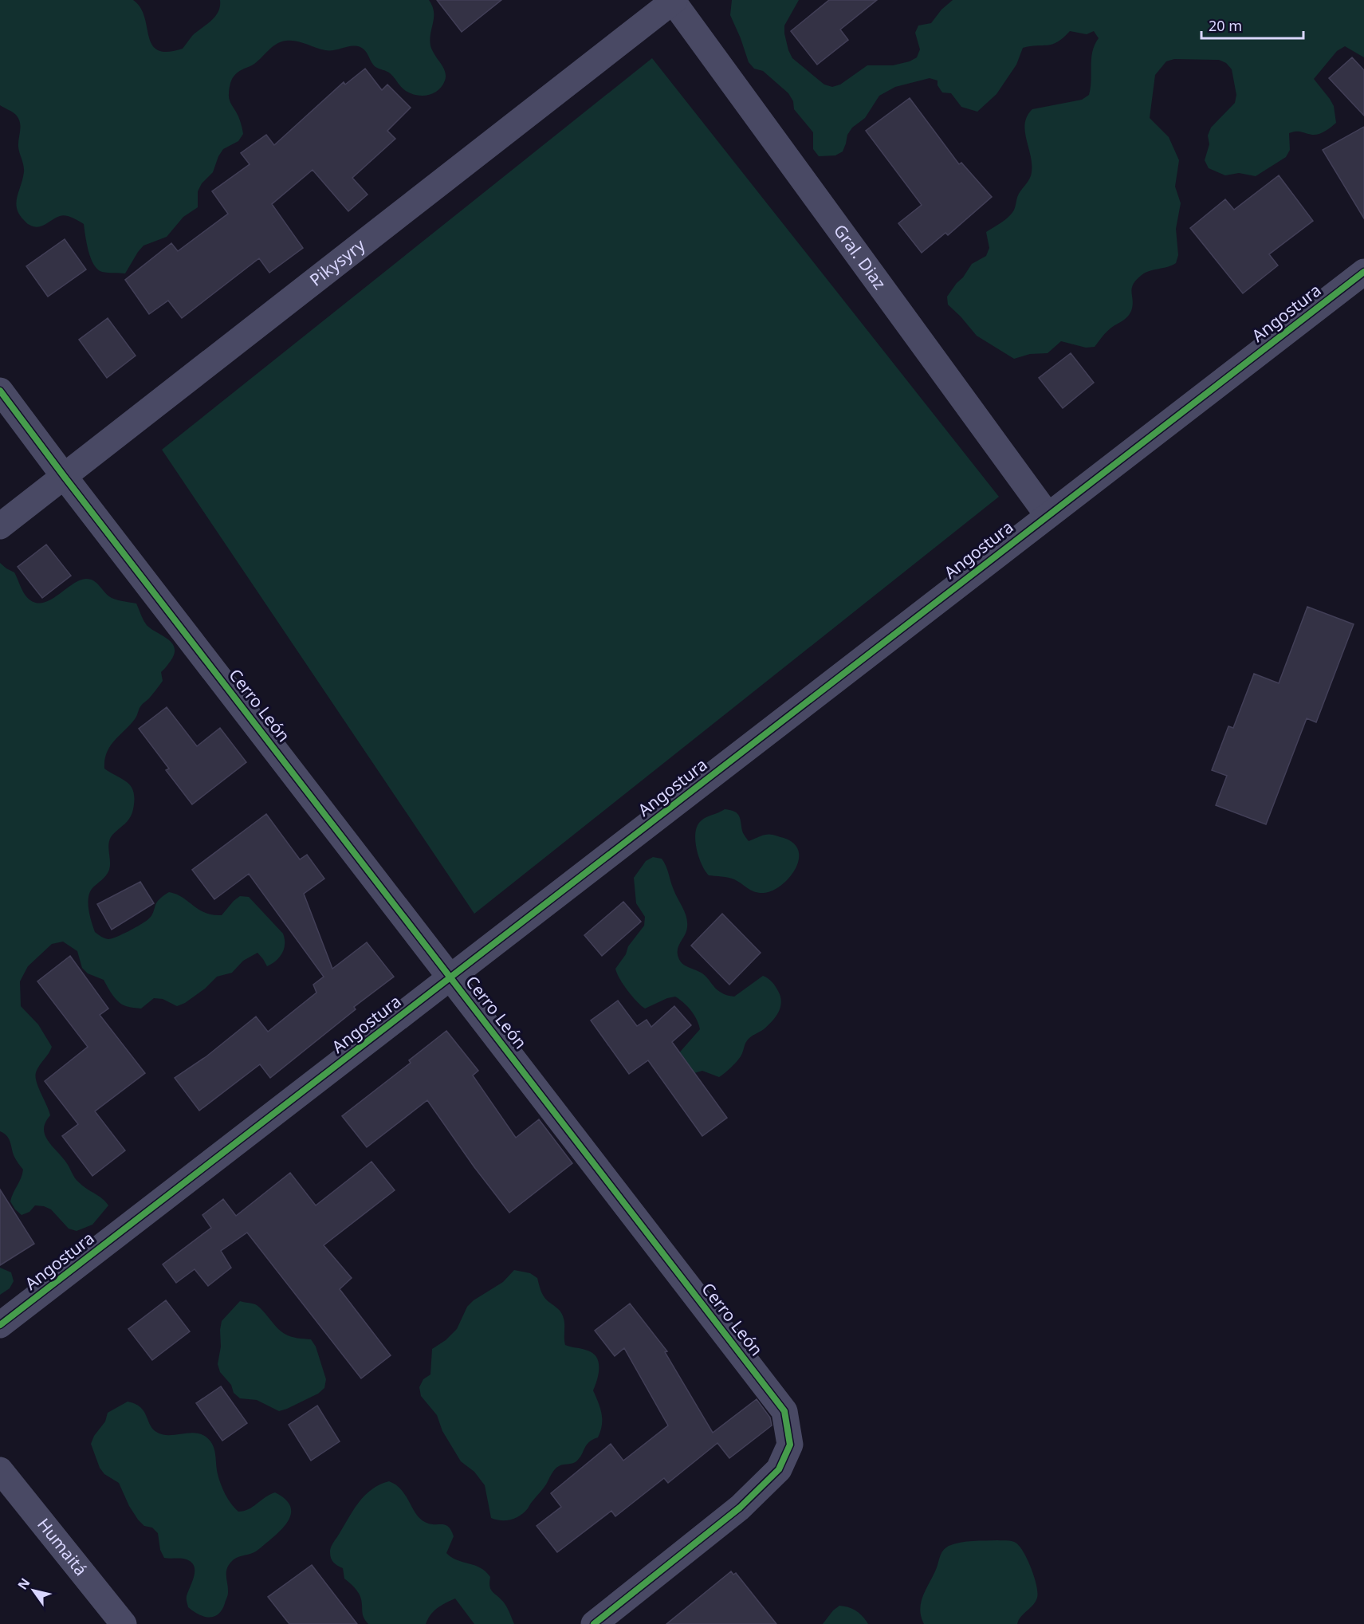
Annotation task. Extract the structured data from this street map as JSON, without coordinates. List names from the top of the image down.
{
  "streets": {
    "street": [
      "Gral. Diaz",
      "Pikysyry",
      "Angostura",
      "Cerro León",
      "Humaitá"
    ]
  },
  "crossings": [
    ["Gral. Diaz", "Pikysyry"],
    ["Gral. Diaz", "Angostura"],
    ["Pikysyry", "Cerro León"],
    ["Angostura", "Cerro León"]
  ],
  "scale_bar": "20 m",
  "north": "top left"
}
